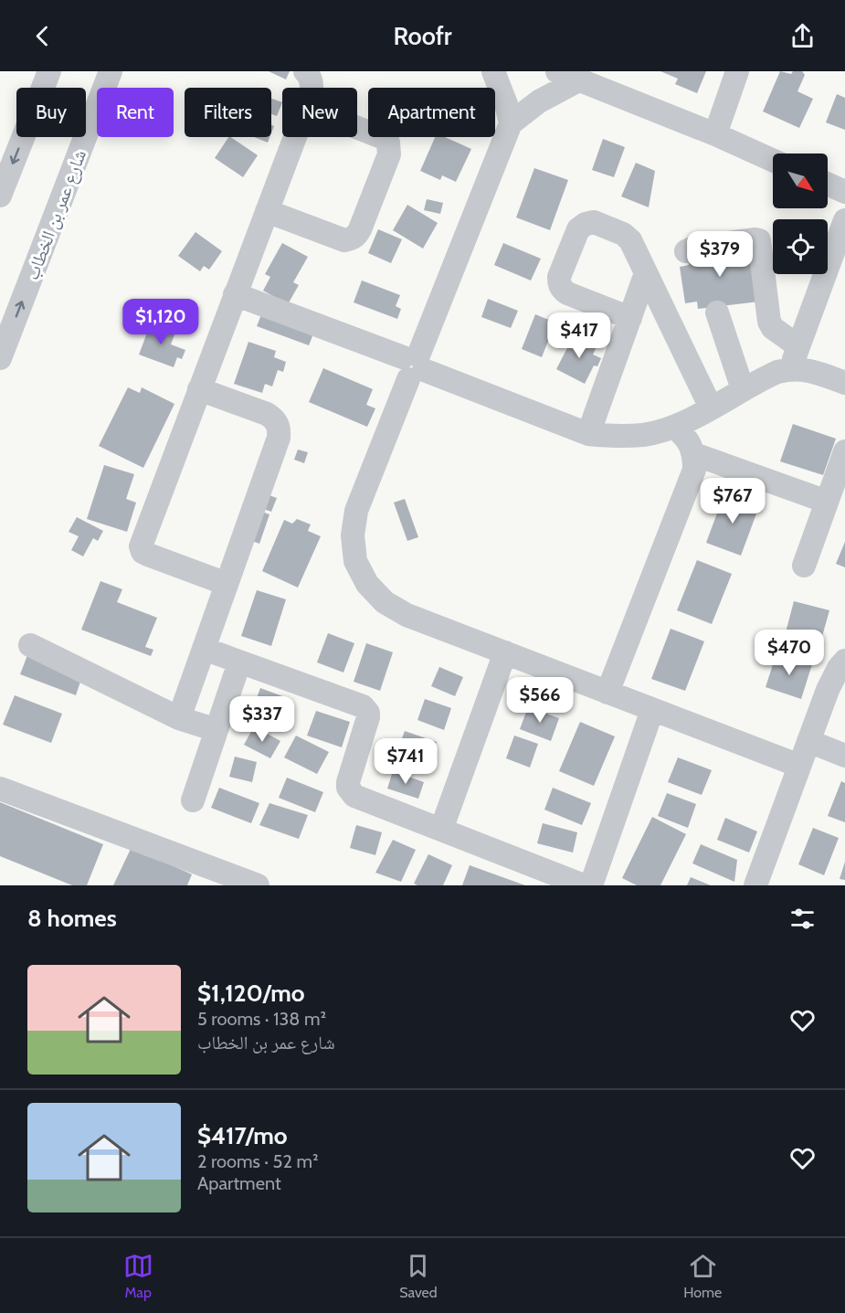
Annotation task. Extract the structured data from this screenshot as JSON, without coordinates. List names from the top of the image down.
{
  "streets": {
    "street": ["شارع عمر بن الخطاب"]
  },
  "north": "bottom right",
  "page": {
    "header": "Roofr",
    "chip": [
      "Buy",
      "Rent",
      "Filters",
      "New",
      "Apartment"
    ],
    "price": [
      "$379",
      "$1,120",
      "$417",
      "$767",
      "$470",
      "$566",
      "$337",
      "$741"
    ],
    "heading": "8 homes",
    "list": [
      {
        "name": "$1,120/mo",
        "note": "5 rooms · 138 m² · شارع عمر بن الخطاب"
      },
      {
        "name": "$417/mo",
        "note": "2 rooms · 52 m² · Apartment"
      }
    ],
    "tabs": ["Map", "Saved", "Home"]
  }
}
